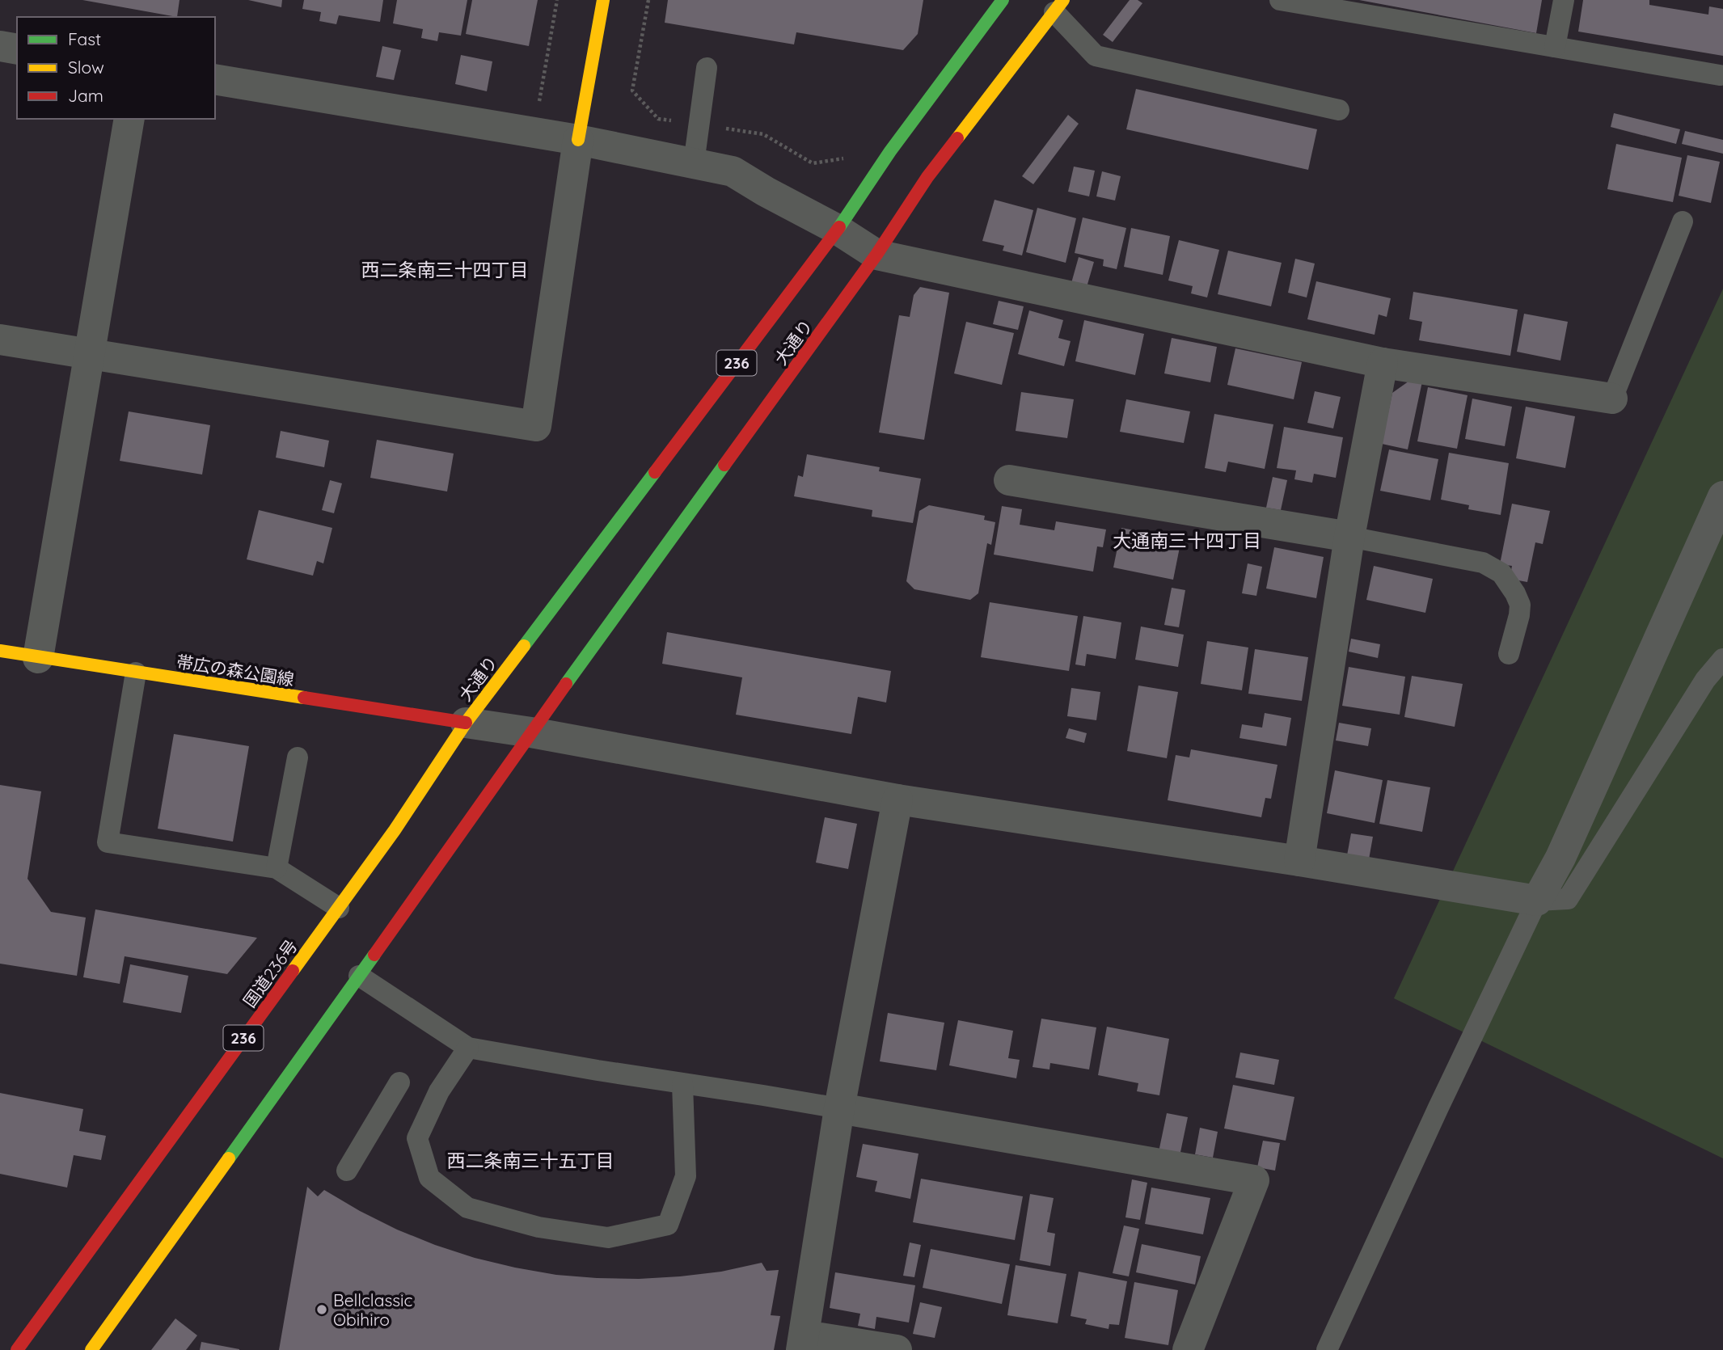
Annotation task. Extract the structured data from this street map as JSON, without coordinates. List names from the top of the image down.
{
  "streets": {
    "main road": [
      "大通り",
      "236",
      "帯広の森公園線",
      "国道236号"
    ]
  },
  "crossings": [
    ["大通り", "帯広の森公園線"],
    ["大通り", "国道236号"],
    ["帯広の森公園線", "国道236号"]
  ],
  "districts": ["西二条南三十四丁目", "大通南三十四丁目", "西二条南三十五丁目"],
  "places": ["Bellclassic Obihiro"],
  "legend": ["Fast", "Slow", "Jam"]
}
